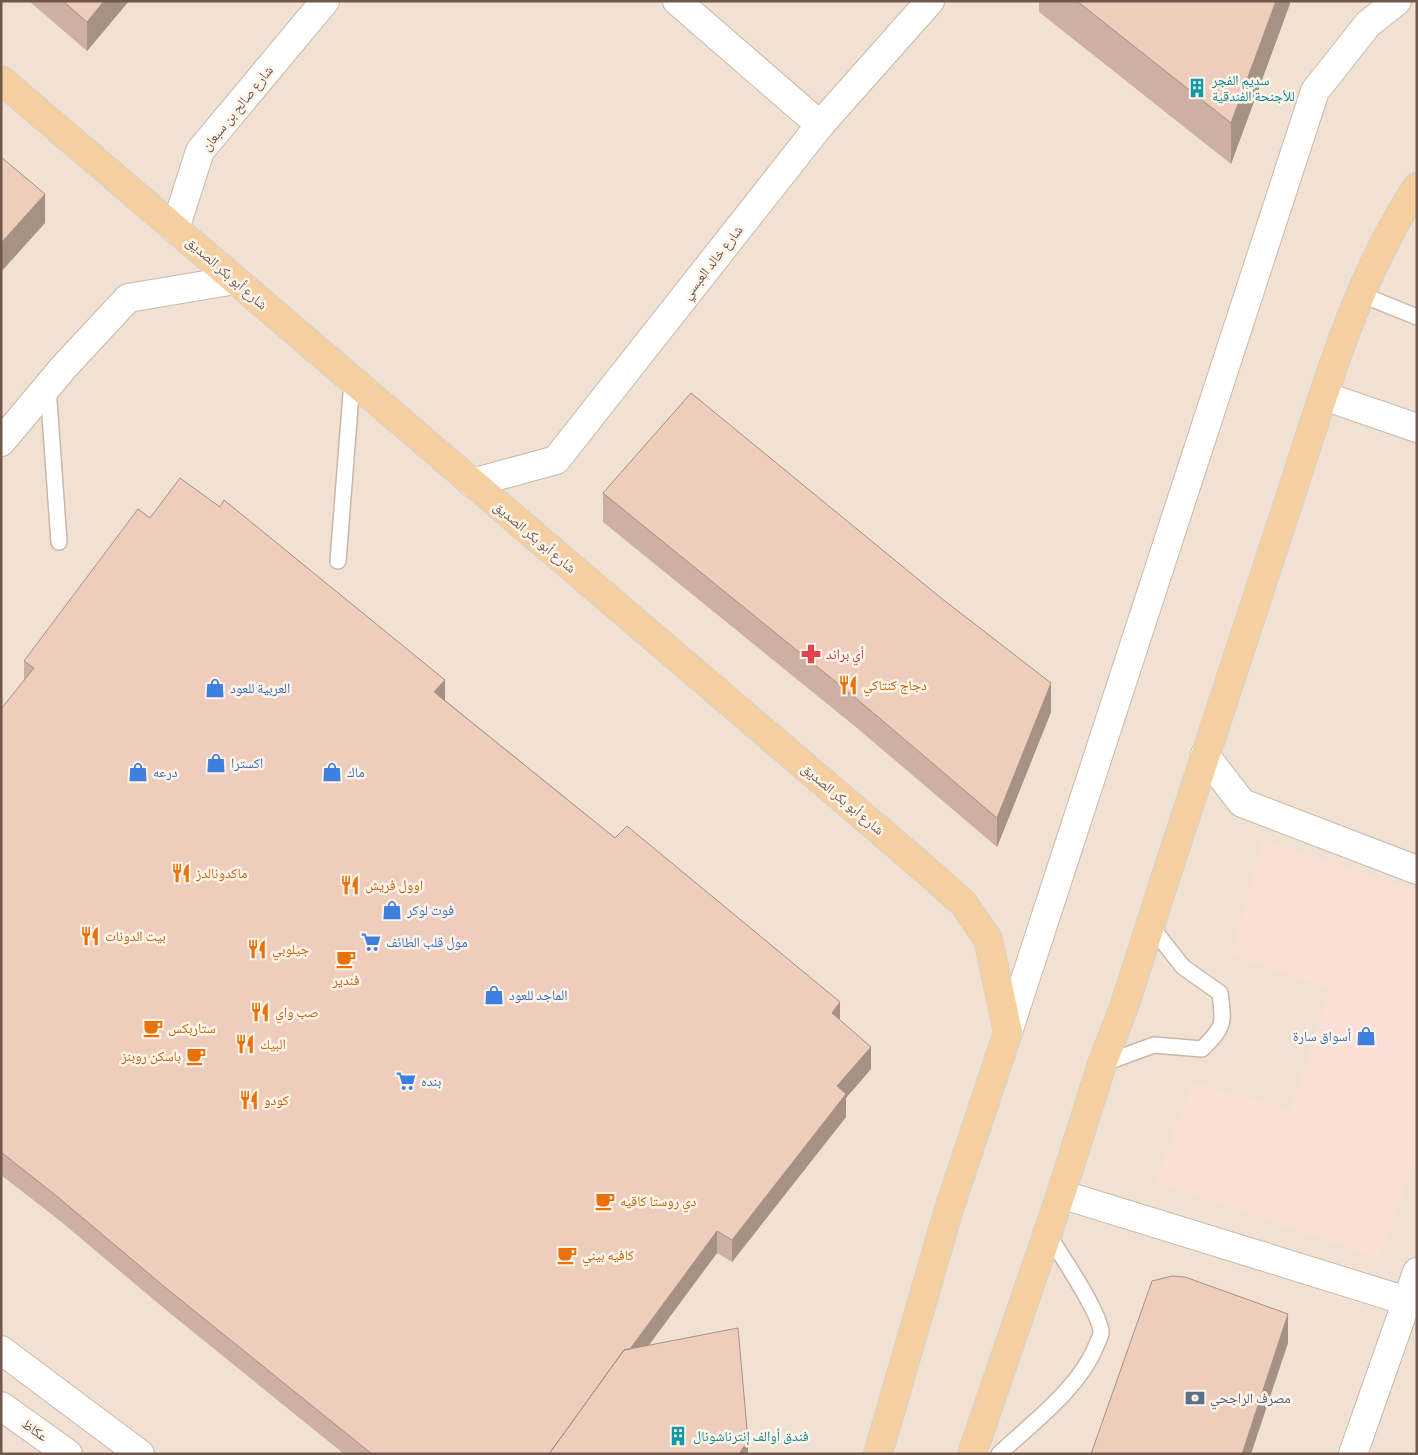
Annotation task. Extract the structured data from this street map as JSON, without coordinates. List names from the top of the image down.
{
  "streets": {
    "main road": ["شارع أبو بكر الصديق"],
    "street": ["شارع صالح بن سبعان", "شارع خالد العبسي", "عكاظ"]
  },
  "crossings": [
    ["شارع صالح بن سبعان", "شارع أبو بكر الصديق"],
    ["شارع خالد العبسي", "شارع أبو بكر الصديق"]
  ],
  "places": {
    "building": ["سديم الفجر للأجنحة الفندقية", "فندق أوالف إنترناشونال"],
    "pharmacy": ["أي براند"],
    "restaurant": [
      "دجاج كنتاكي",
      "ماكدونالدز",
      "اوول فريش",
      "بيت الدونات",
      "جيلوبي",
      "صب واي",
      "البيك",
      "كودو"
    ],
    "shop": [
      "العربية للعود",
      "اكسترا",
      "درعه",
      "ماك",
      "فوت لوكر",
      "الماجد للعود",
      "أسواق سارة"
    ],
    "supermarket": ["مول قلب الطائف", "بنده"],
    "cafe": [
      "فندير",
      "ستاربكس",
      "باسكن روبنز",
      "دي روستا كاقيه",
      "كافيه بيني"
    ],
    "bank": ["مصرف الراجحي"]
  }
}
